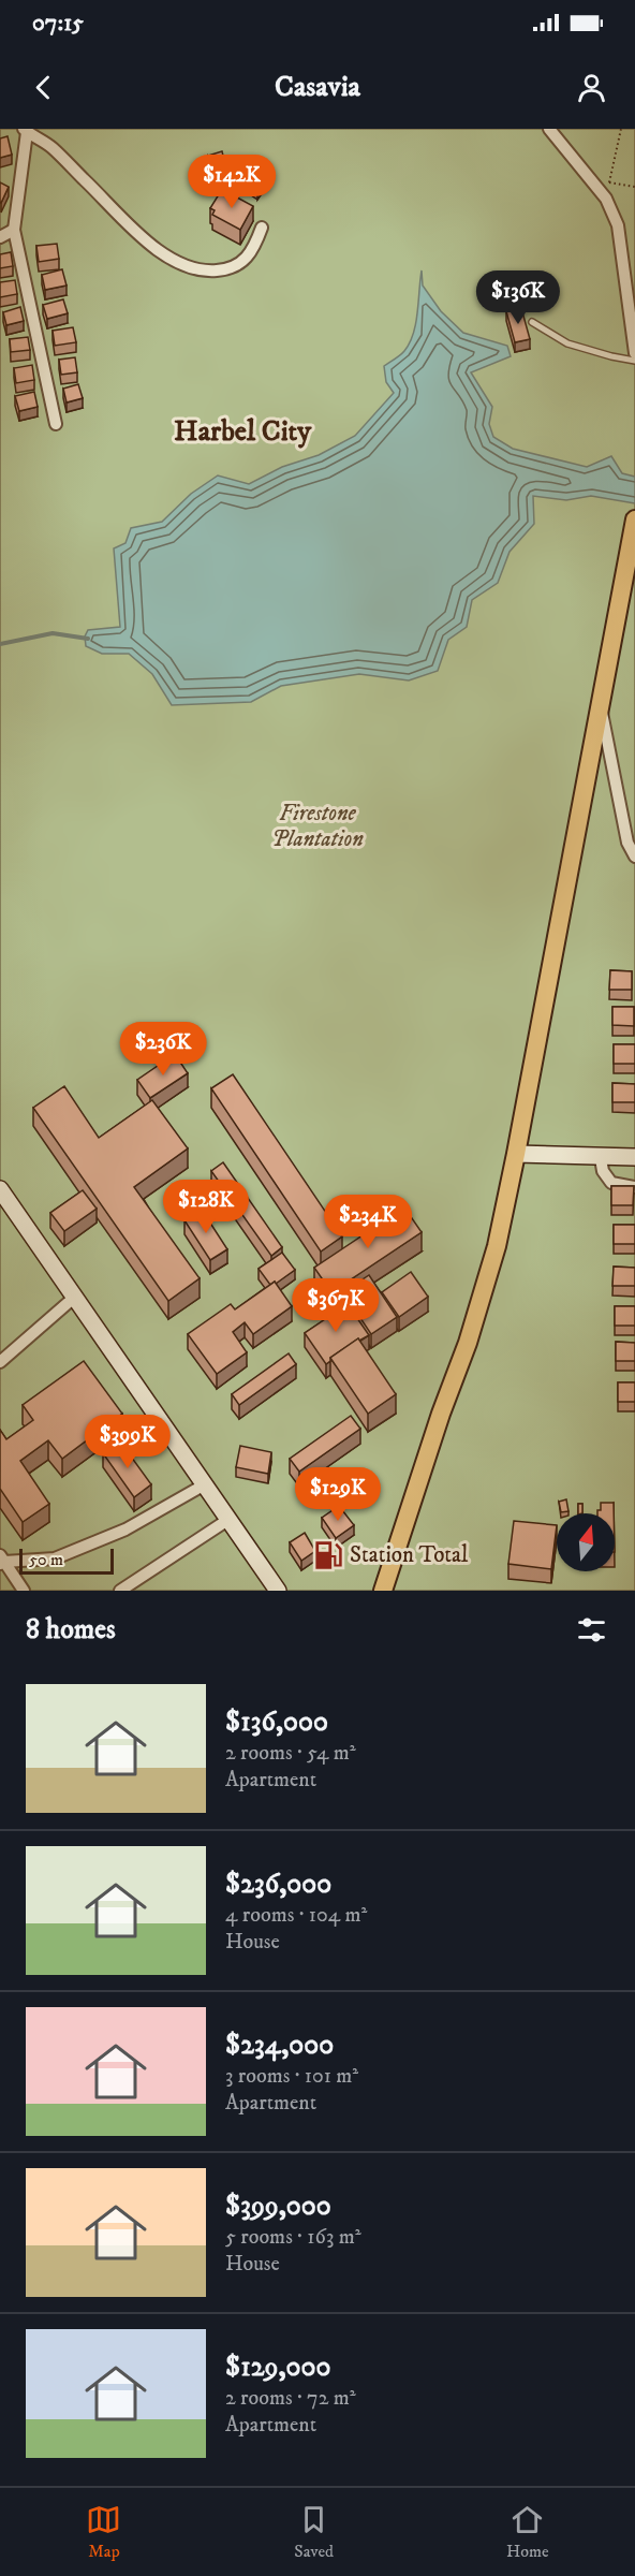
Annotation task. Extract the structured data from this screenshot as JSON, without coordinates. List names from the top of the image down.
{
  "districts": ["Harbel City"],
  "parks": ["Firestone Plantation"],
  "places": {
    "fuel station": ["Station Total"]
  },
  "scale_bar": "50 m",
  "north": "top",
  "page": {
    "status": "07:15",
    "header": "Casavia",
    "price": [
      "$142K",
      "$136K",
      "$236K",
      "$128K",
      "$234K",
      "$367K",
      "$399K",
      "$129K"
    ],
    "scale": "50 m",
    "heading": "8 homes",
    "list": [
      {
        "name": "$136,000",
        "note": "2 rooms · 54 m² · Apartment"
      },
      {
        "name": "$236,000",
        "note": "4 rooms · 104 m² · House"
      },
      {
        "name": "$234,000",
        "note": "3 rooms · 101 m² · Apartment"
      },
      {
        "name": "$399,000",
        "note": "5 rooms · 163 m² · House"
      },
      {
        "name": "$129,000",
        "note": "2 rooms · 72 m² · Apartment"
      }
    ],
    "tabs": ["Map", "Saved", "Home"]
  }
}
